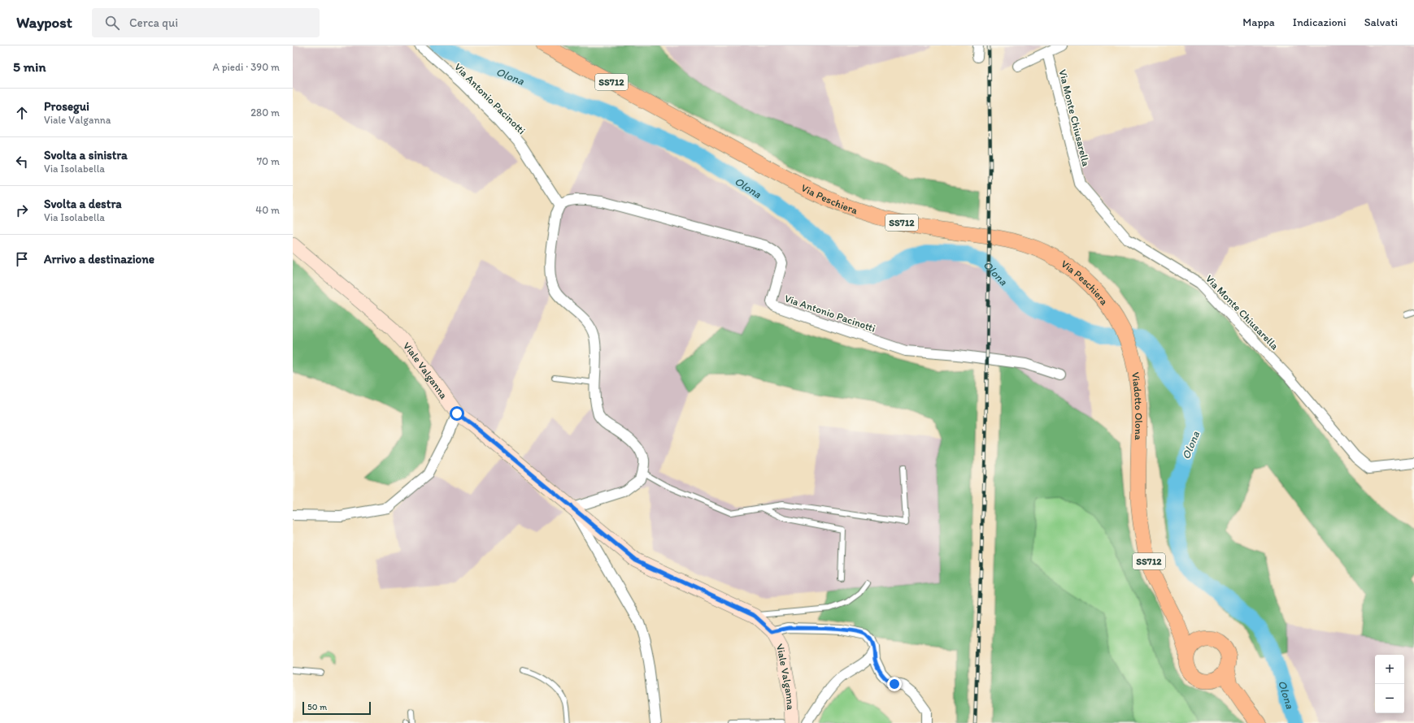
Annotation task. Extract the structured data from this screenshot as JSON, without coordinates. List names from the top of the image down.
{
  "streets": {
    "main road": [
      "SS712",
      "Via Peschiera",
      "Viale Valganna",
      "Viadotto Olona"
    ],
    "street": ["Via Antonio Pacinotti", "Via Monte Chiusarella"]
  },
  "crossings": [
    ["SS712", "Viadotto Olona"],
    ["Via Peschiera", "Viadotto Olona"]
  ],
  "water": ["Olona"],
  "scale_bar": "50 m",
  "page": {
    "header": "Waypost",
    "search": "Cerca qui",
    "nav": ["Mappa", "Indicazioni", "Salvati"],
    "heading": ["5 min", "A piedi · 390 m"],
    "list": [
      ["Prosegui", "Viale Valganna", "280 m"],
      ["Svolta a sinistra", "Via Isolabella", "70 m"],
      ["Svolta a destra", "Via Isolabella", "40 m"],
      "Arrivo a destinazione"
    ],
    "map_buttons": ["+", "−"],
    "scale": "50 m"
  }
}
